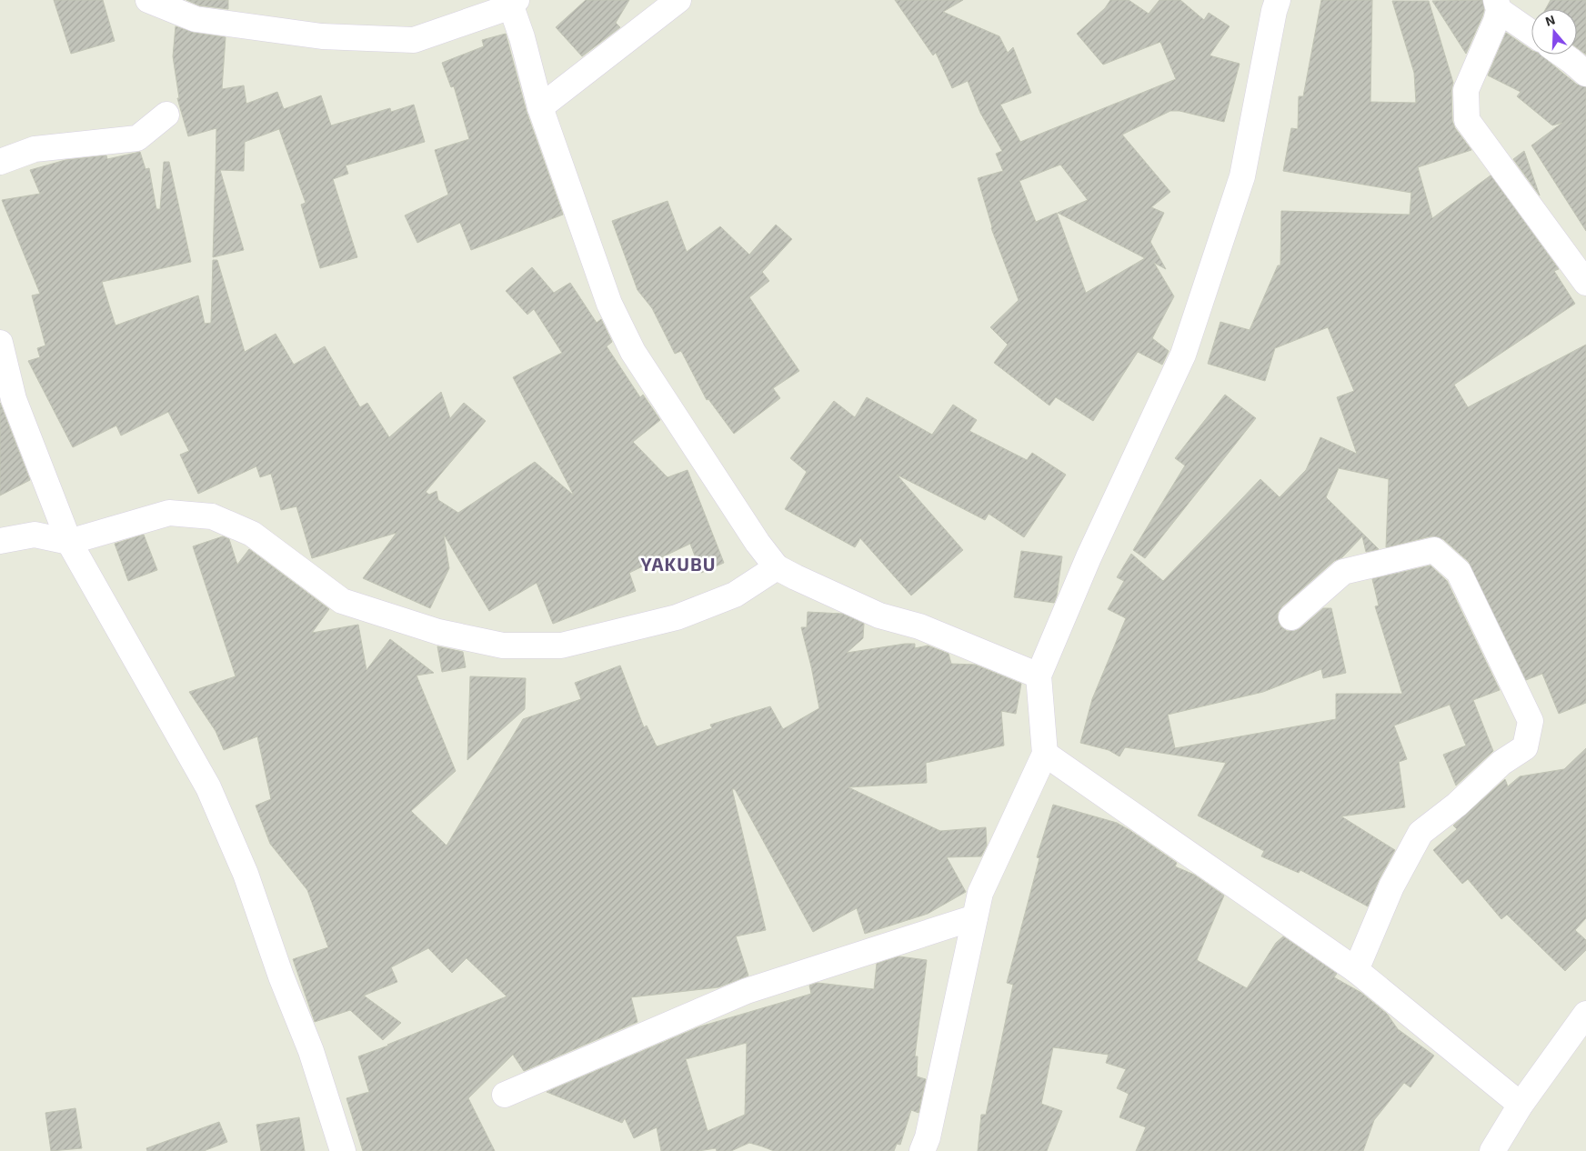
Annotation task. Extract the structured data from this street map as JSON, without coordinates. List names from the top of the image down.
{
  "districts": ["YAKUBU"],
  "north": "top"
}
